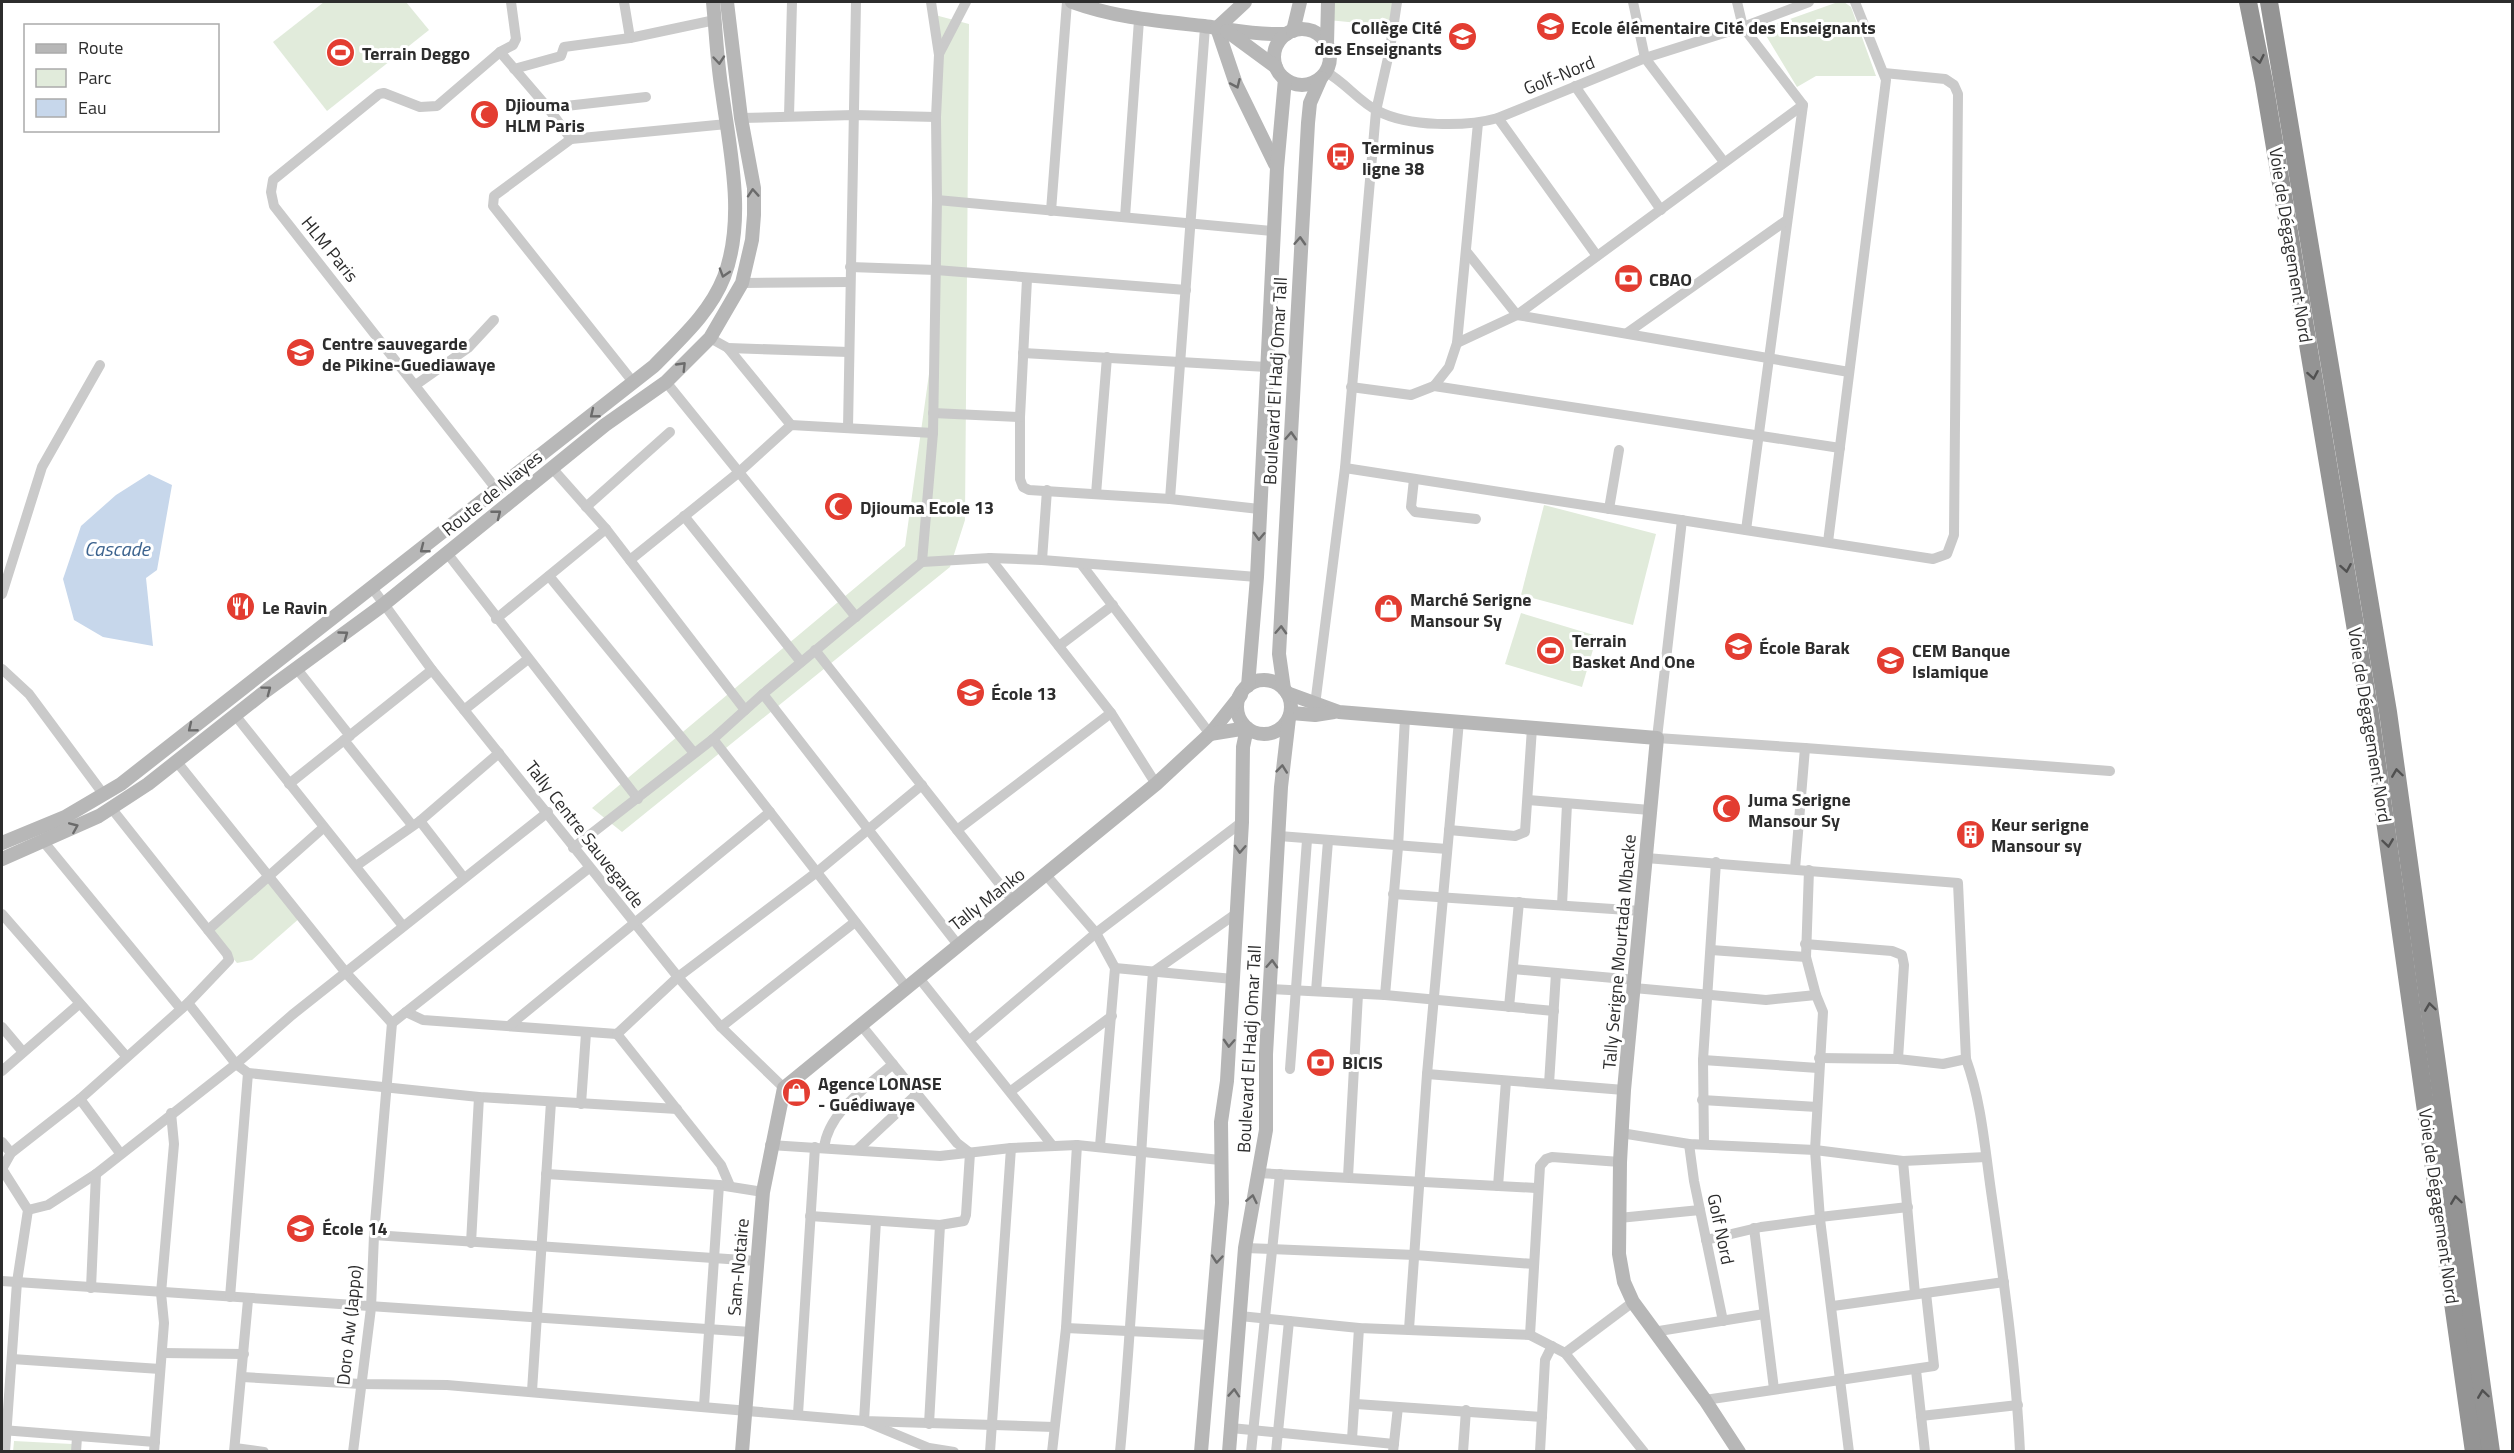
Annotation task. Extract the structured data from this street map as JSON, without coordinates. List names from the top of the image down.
{
  "streets": {
    "highway": ["Voie de Dégagement Nord"],
    "main road": [
      "Boulevard El Hadj Omar Tall",
      "Route de Niayes",
      "Tally Manko",
      "Tally Serigne Mourtada Mbacke",
      "Sam-Notaire"
    ],
    "street": [
      "Golf-Nord",
      "HLM Paris",
      "Tally Centre Sauvegarde",
      "Golf Nord",
      "Doro Aw (Jappo)"
    ]
  },
  "crossings": [
    ["Golf-Nord", "Boulevard El Hadj Omar Tall"],
    ["HLM Paris", "Route de Niayes"],
    ["Boulevard El Hadj Omar Tall", "Tally Manko"],
    ["Route de Niayes", "Tally Centre Sauvegarde"],
    ["Tally Centre Sauvegarde", "Tally Manko"],
    ["Tally Centre Sauvegarde", "Sam-Notaire"],
    ["Tally Manko", "Sam-Notaire"]
  ],
  "water": ["Cascade"],
  "places": {
    "school or university": [
      "Ecole élémentaire Cité des Enseignants",
      "Collège Cité des Enseignants",
      "Centre sauvegarde de Pikine-Guediawaye",
      "École Barak",
      "CEM Banque Islamique",
      "École 13",
      "École 14"
    ],
    "sports": ["Terrain Deggo", "Terrain Basket And One"],
    "mosque": ["Djiouma HLM Paris", "Djiouma Ecole 13", "Juma Serigne Mansour Sy"],
    "bus stop": ["Terminus ligne 38"],
    "bank": ["CBAO", "BICIS"],
    "restaurant": ["Le Ravin"],
    "shop": ["Marché Serigne Mansour Sy", "Agence LONASE - Guédiwaye"],
    "building": ["Keur serigne Mansour sy"]
  },
  "legend": ["Route", "Parc", "Eau"]
}
